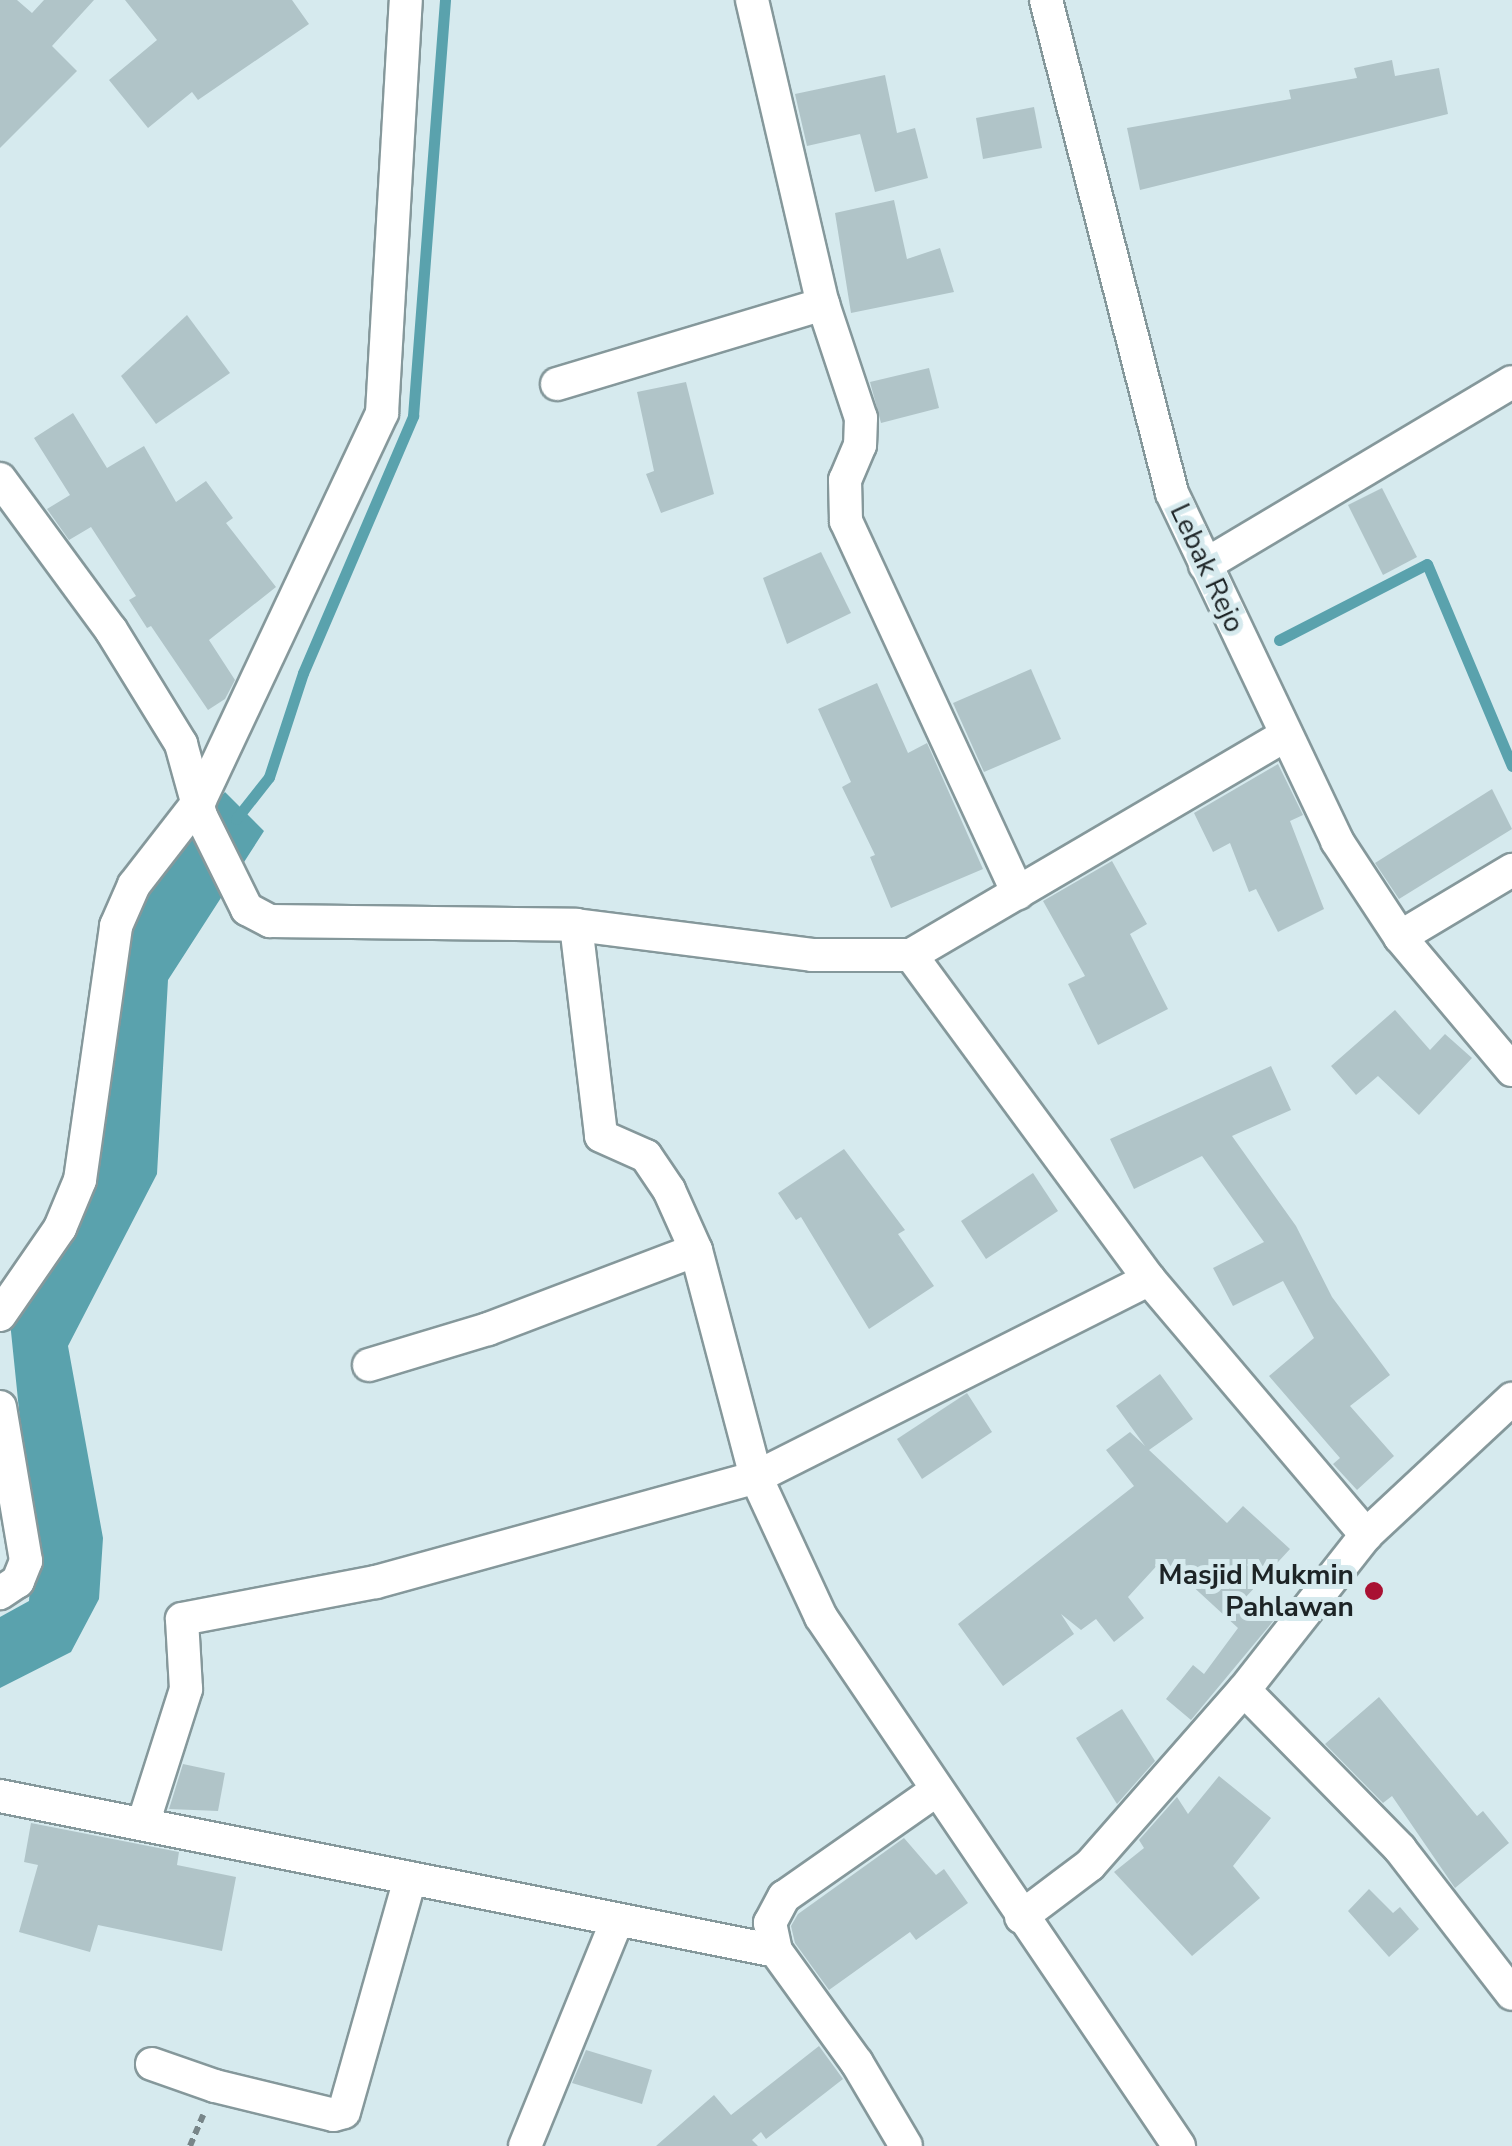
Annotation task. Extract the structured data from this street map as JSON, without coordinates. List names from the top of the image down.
{
  "streets": {
    "street": ["Lebak Rejo"]
  },
  "places": ["Masjid Mukmin Pahlawan"]
}
